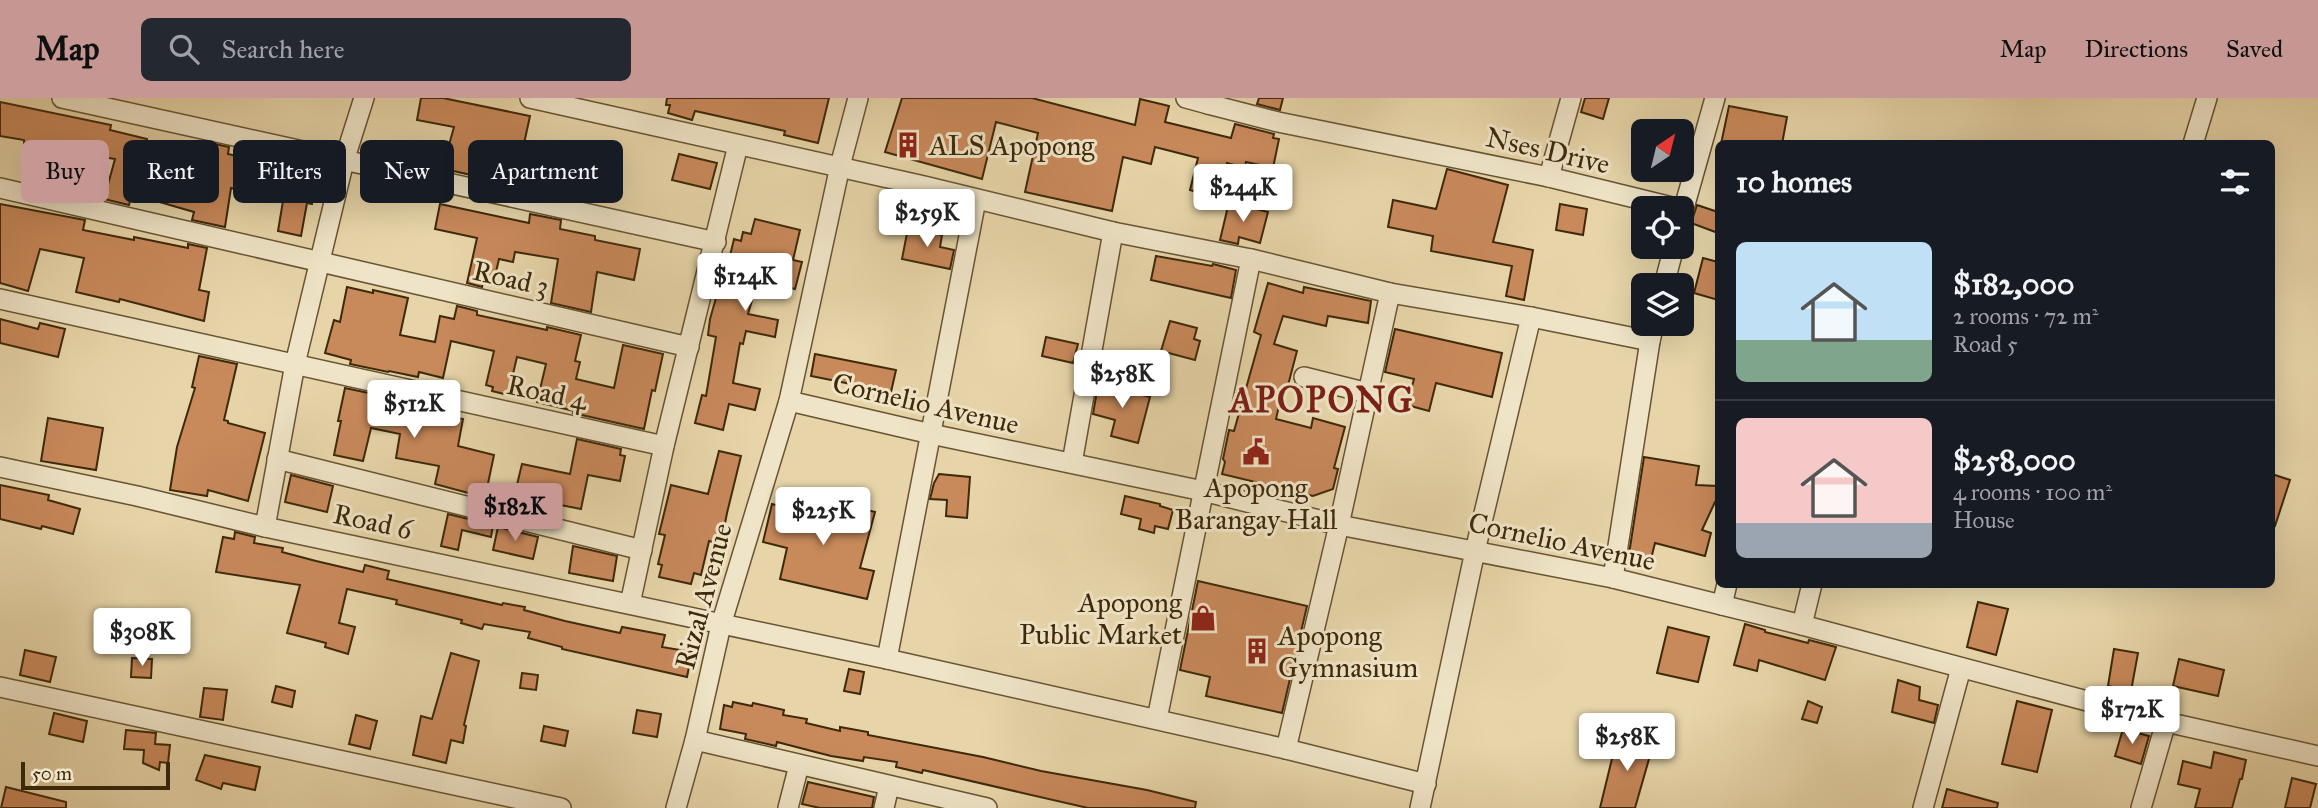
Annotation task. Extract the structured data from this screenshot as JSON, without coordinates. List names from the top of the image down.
{
  "streets": {
    "street": [
      "Nses Drive",
      "Road 3",
      "Road 4",
      "Cornelio Avenue",
      "Road 6",
      "Rizal Avenue"
    ]
  },
  "crossings": [
    ["Cornelio Avenue", "Rizal Avenue"],
    ["Road 6", "Rizal Avenue"]
  ],
  "districts": ["APOPONG"],
  "places": {
    "building": ["ALS Apopong", "Apopong Gymnasium"],
    "public building": ["Apopong Barangay Hall"],
    "shop": ["Apopong Public Market"]
  },
  "scale_bar": "50 m",
  "north": "top right",
  "page": {
    "header": "Map",
    "search": "Search here",
    "nav": ["Map", "Directions", "Saved"],
    "chip": [
      "Buy",
      "Rent",
      "Filters",
      "New",
      "Apartment"
    ],
    "heading": "10 homes",
    "price": [
      "$244K",
      "$259K",
      "$124K",
      "$258K",
      "$512K",
      "$182K",
      "$225K",
      "$308K",
      "$172K",
      "$258K"
    ],
    "list": [
      {
        "name": "$182,000",
        "note": "2 rooms · 72 m² · Road 5"
      },
      {
        "name": "$258,000",
        "note": "4 rooms · 100 m² · House"
      }
    ],
    "scale": "50 m"
  }
}
